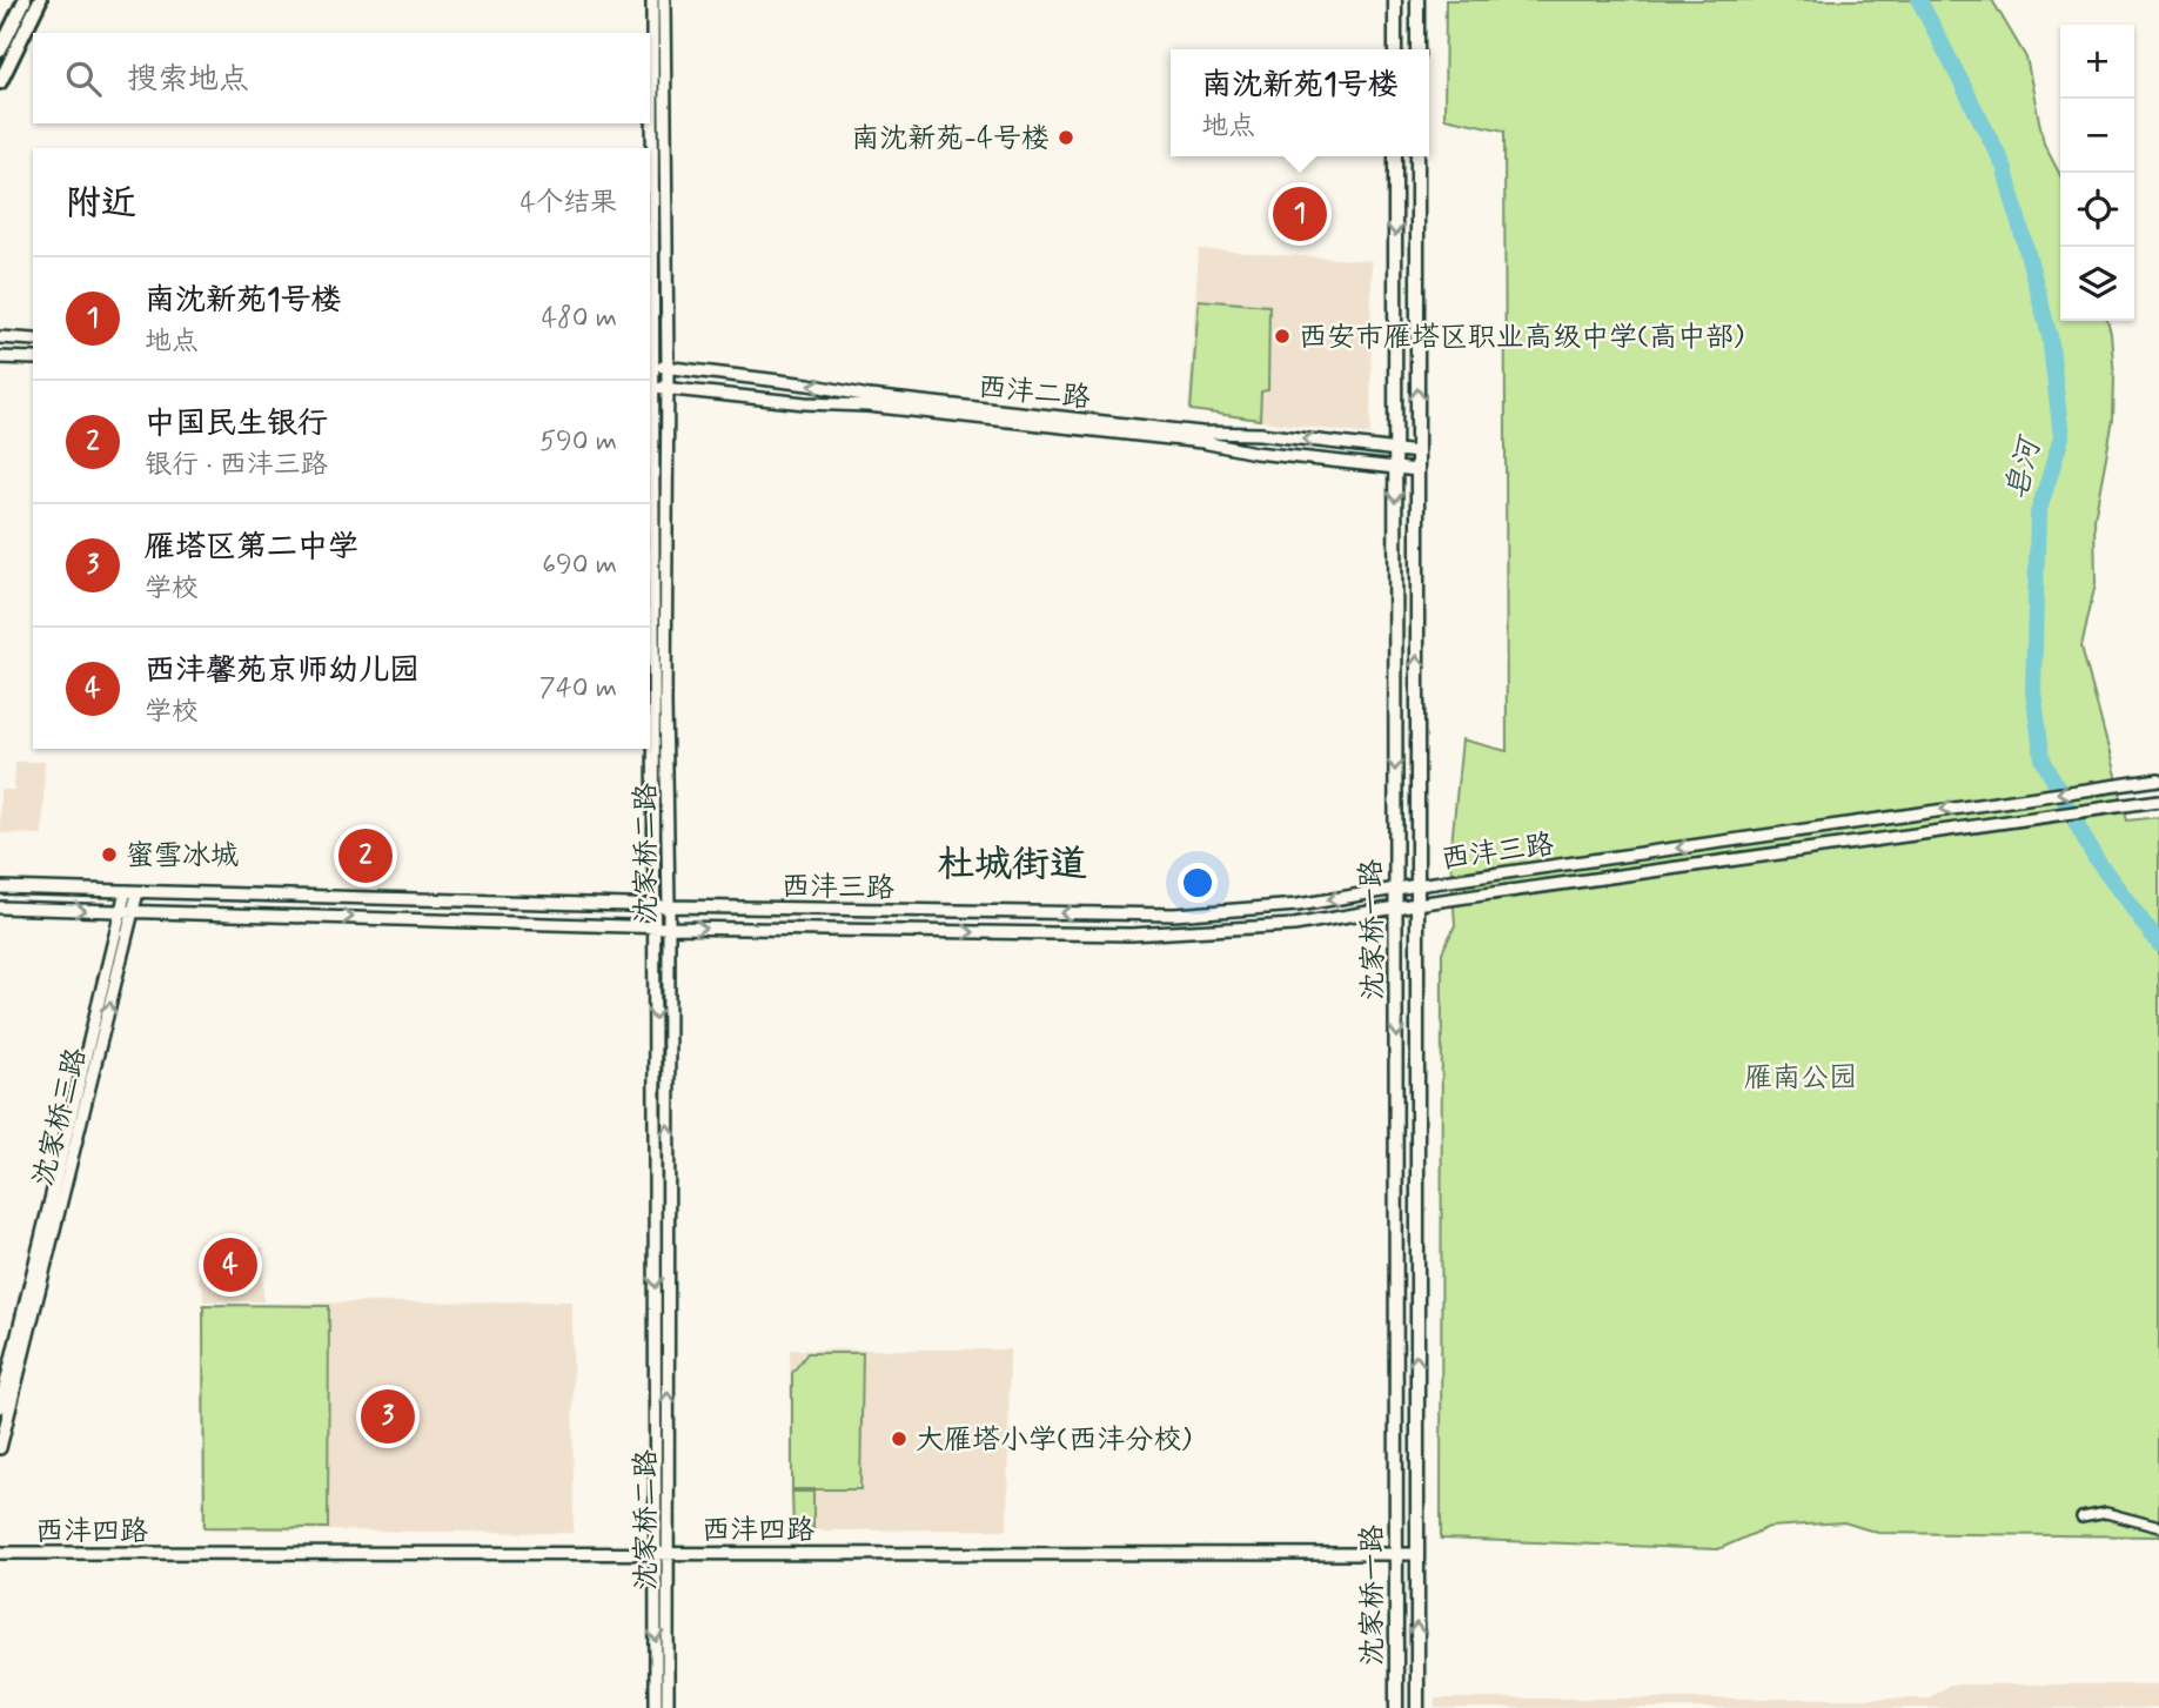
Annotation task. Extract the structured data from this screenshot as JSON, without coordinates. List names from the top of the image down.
{
  "streets": {
    "main road": ["沈家桥一路"],
    "street": [
      "西沣二路",
      "西沣三路",
      "沈家桥二路",
      "沈家桥三路",
      "西沣四路"
    ]
  },
  "crossings": [
    ["西沣二路", "沈家桥二路"],
    ["西沣二路", "沈家桥一路"],
    ["西沣三路", "沈家桥二路"],
    ["西沣三路", "沈家桥一路"],
    ["西沣三路", "沈家桥三路"],
    ["沈家桥二路", "西沣四路"],
    ["沈家桥一路", "西沣四路"]
  ],
  "districts": ["杜城街道"],
  "water": ["皂河"],
  "parks": ["雁南公园"],
  "places": [
    "南沈新苑-4号楼",
    "西安市雁塔区职业高级中学(高中部)",
    "蜜雪冰城",
    "大雁塔小学(西沣分校)"
  ],
  "page": {
    "map_buttons": ["+", "−"],
    "search": "搜索地点",
    "popup": ["南沈新苑1号楼", "地点"],
    "heading": ["附近", "4个结果"],
    "pins": [
      "1",
      "2",
      "4",
      "3"
    ],
    "list": [
      {
        "mark": "1",
        "name": "南沈新苑1号楼",
        "note": "地点",
        "value": "480 m"
      },
      {
        "mark": "2",
        "name": "中国民生银行",
        "note": "银行 · 西沣三路",
        "value": "590 m"
      },
      {
        "mark": "3",
        "name": "雁塔区第二中学",
        "note": "学校",
        "value": "690 m"
      },
      {
        "mark": "4",
        "name": "西沣馨苑京师幼儿园",
        "note": "学校",
        "value": "740 m"
      }
    ]
  }
}
